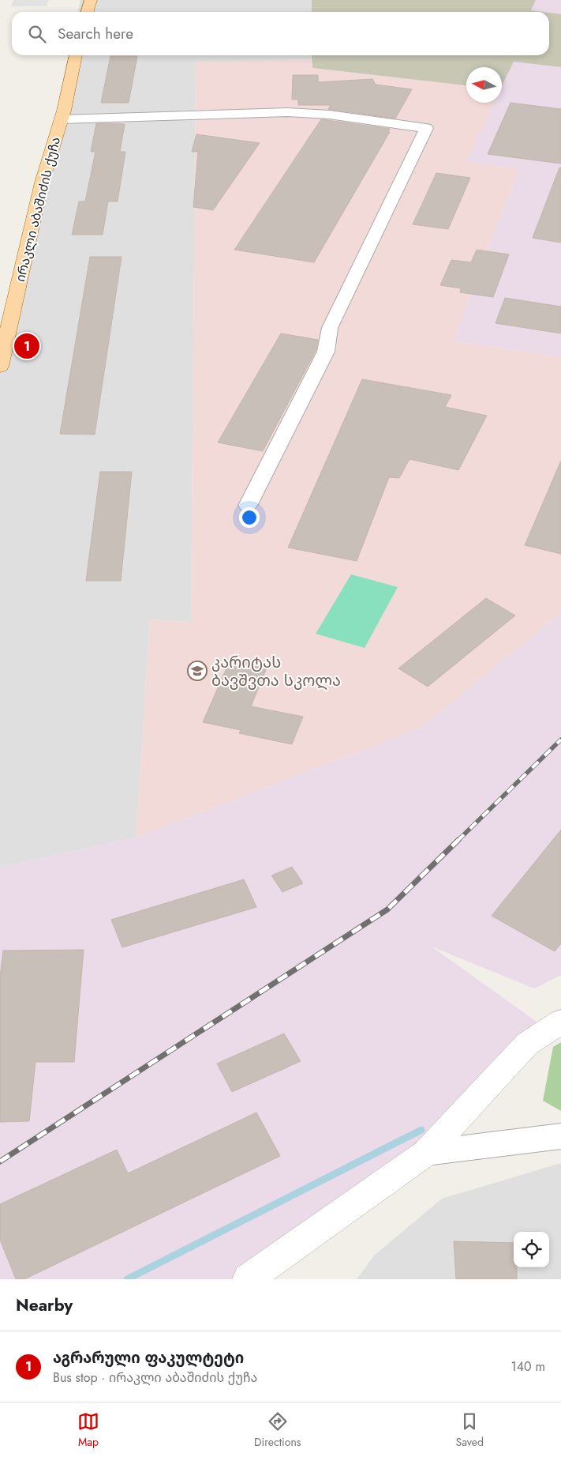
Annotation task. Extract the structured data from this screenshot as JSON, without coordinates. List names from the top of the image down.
{
  "streets": {
    "main road": ["ირაკლი აბაშიძის ქუჩა"]
  },
  "places": {
    "school or university": ["კარიტას ბავშვთა სკოლა"]
  },
  "north": "left",
  "page": {
    "search": "Search here",
    "pins": "1",
    "heading": "Nearby",
    "list": [
      {
        "mark": "1",
        "name": "აგრარული ფაკულტეტი",
        "note": "Bus stop · ირაკლი აბაშიძის ქუჩა",
        "value": "140 m"
      }
    ],
    "nav": ["Map", "Directions", "Saved"]
  }
}
